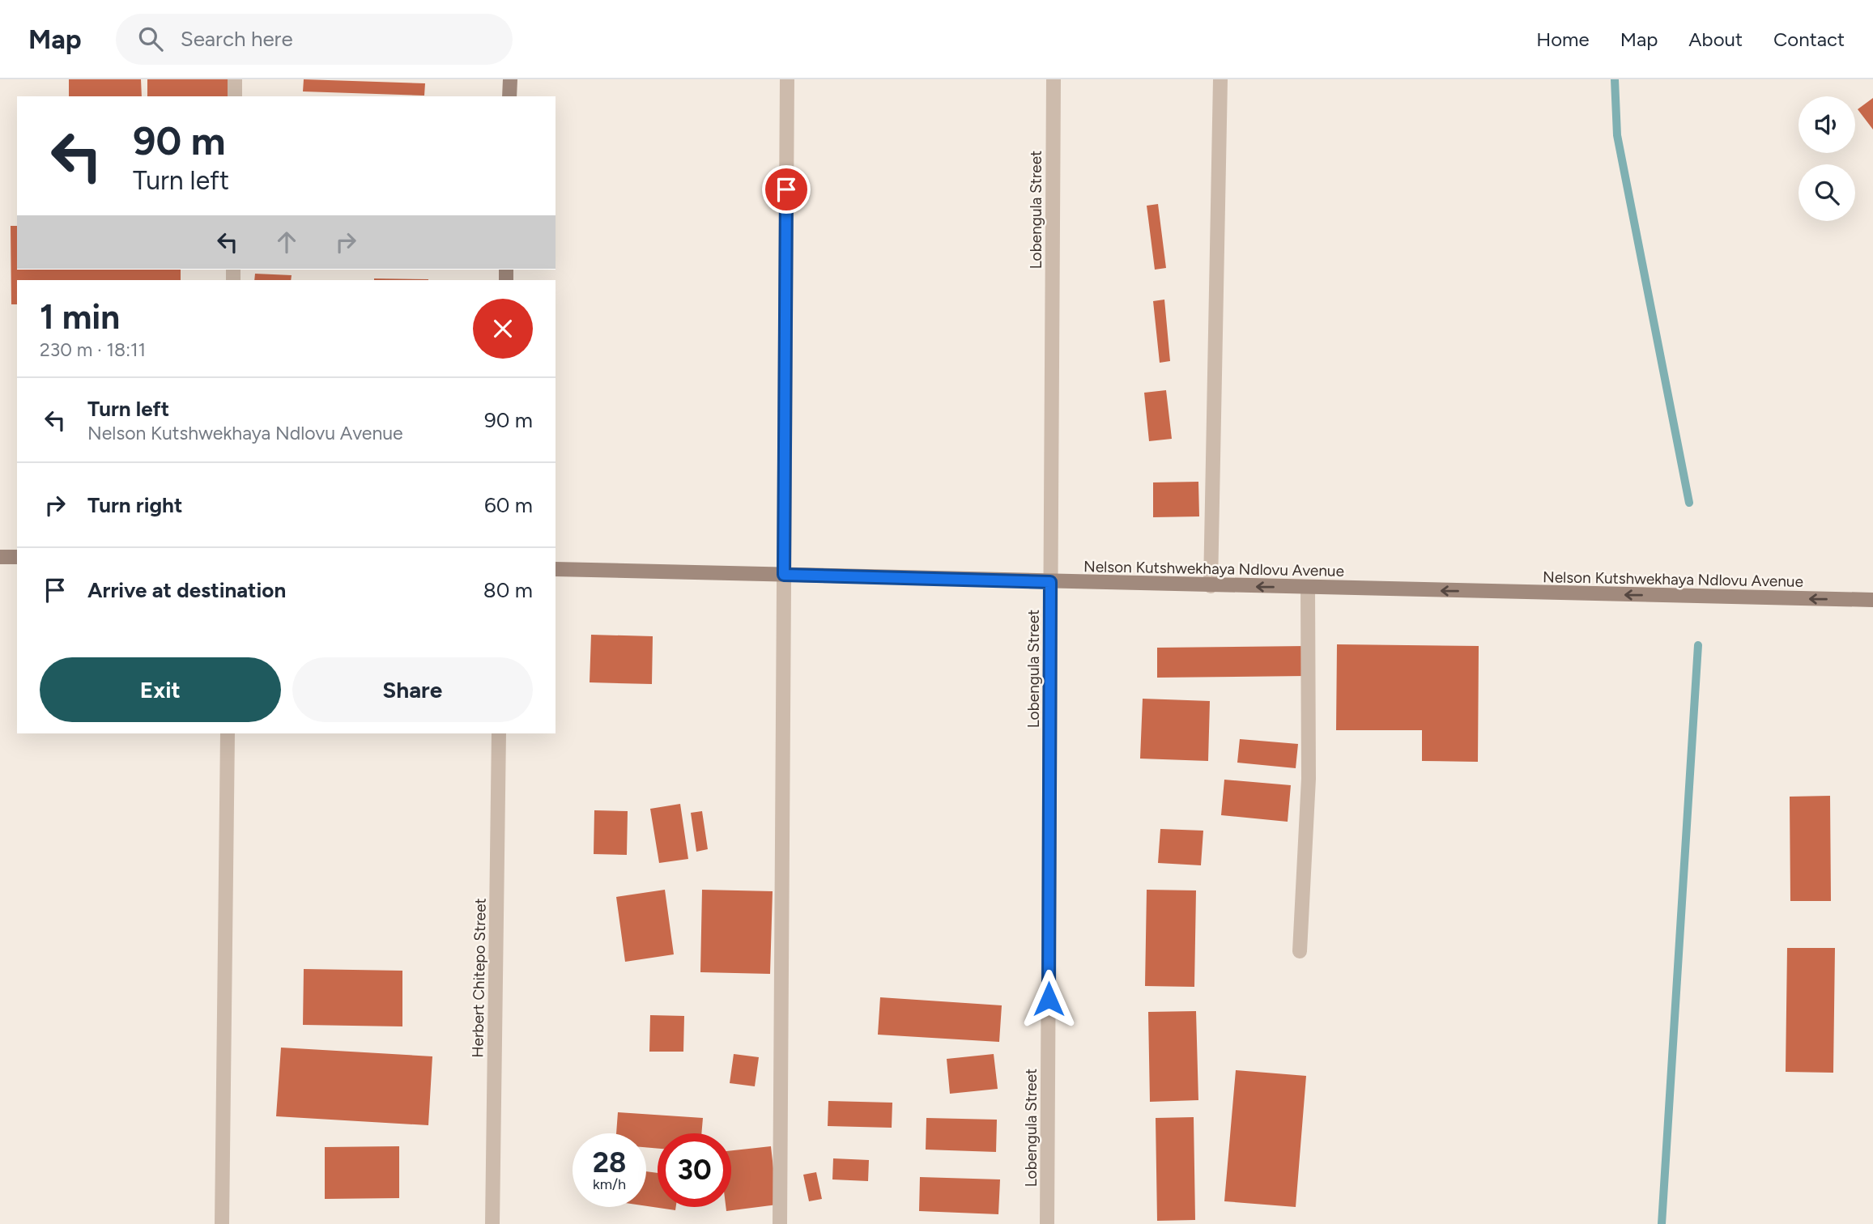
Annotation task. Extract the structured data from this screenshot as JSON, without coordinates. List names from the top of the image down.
{
  "streets": {
    "street": ["Lobengula Street", "Nelson Kutshwekhaya Ndlovu Avenue", "Herbert Chitepo Street"]
  },
  "crossings": [
    ["Lobengula Street", "Nelson Kutshwekhaya Ndlovu Avenue"]
  ],
  "one_way": ["Nelson Kutshwekhaya Ndlovu Avenue"],
  "page": {
    "header": "Map",
    "search": "Search here",
    "nav": [
      "Home",
      "Map",
      "About",
      "Contact"
    ],
    "turn": ["90 m", "Turn left"],
    "heading": ["1 min", "230 m · 18:11"],
    "list": [
      {
        "name": "Turn left",
        "note": "Nelson Kutshwekhaya Ndlovu Avenue",
        "value": "90 m"
      },
      {
        "name": "Turn right",
        "value": "60 m"
      },
      {
        "name": "Arrive at destination",
        "value": "80 m"
      }
    ],
    "buttons": ["Exit", "Share"],
    "speed": "28 km/h",
    "limit": "30"
  }
}
